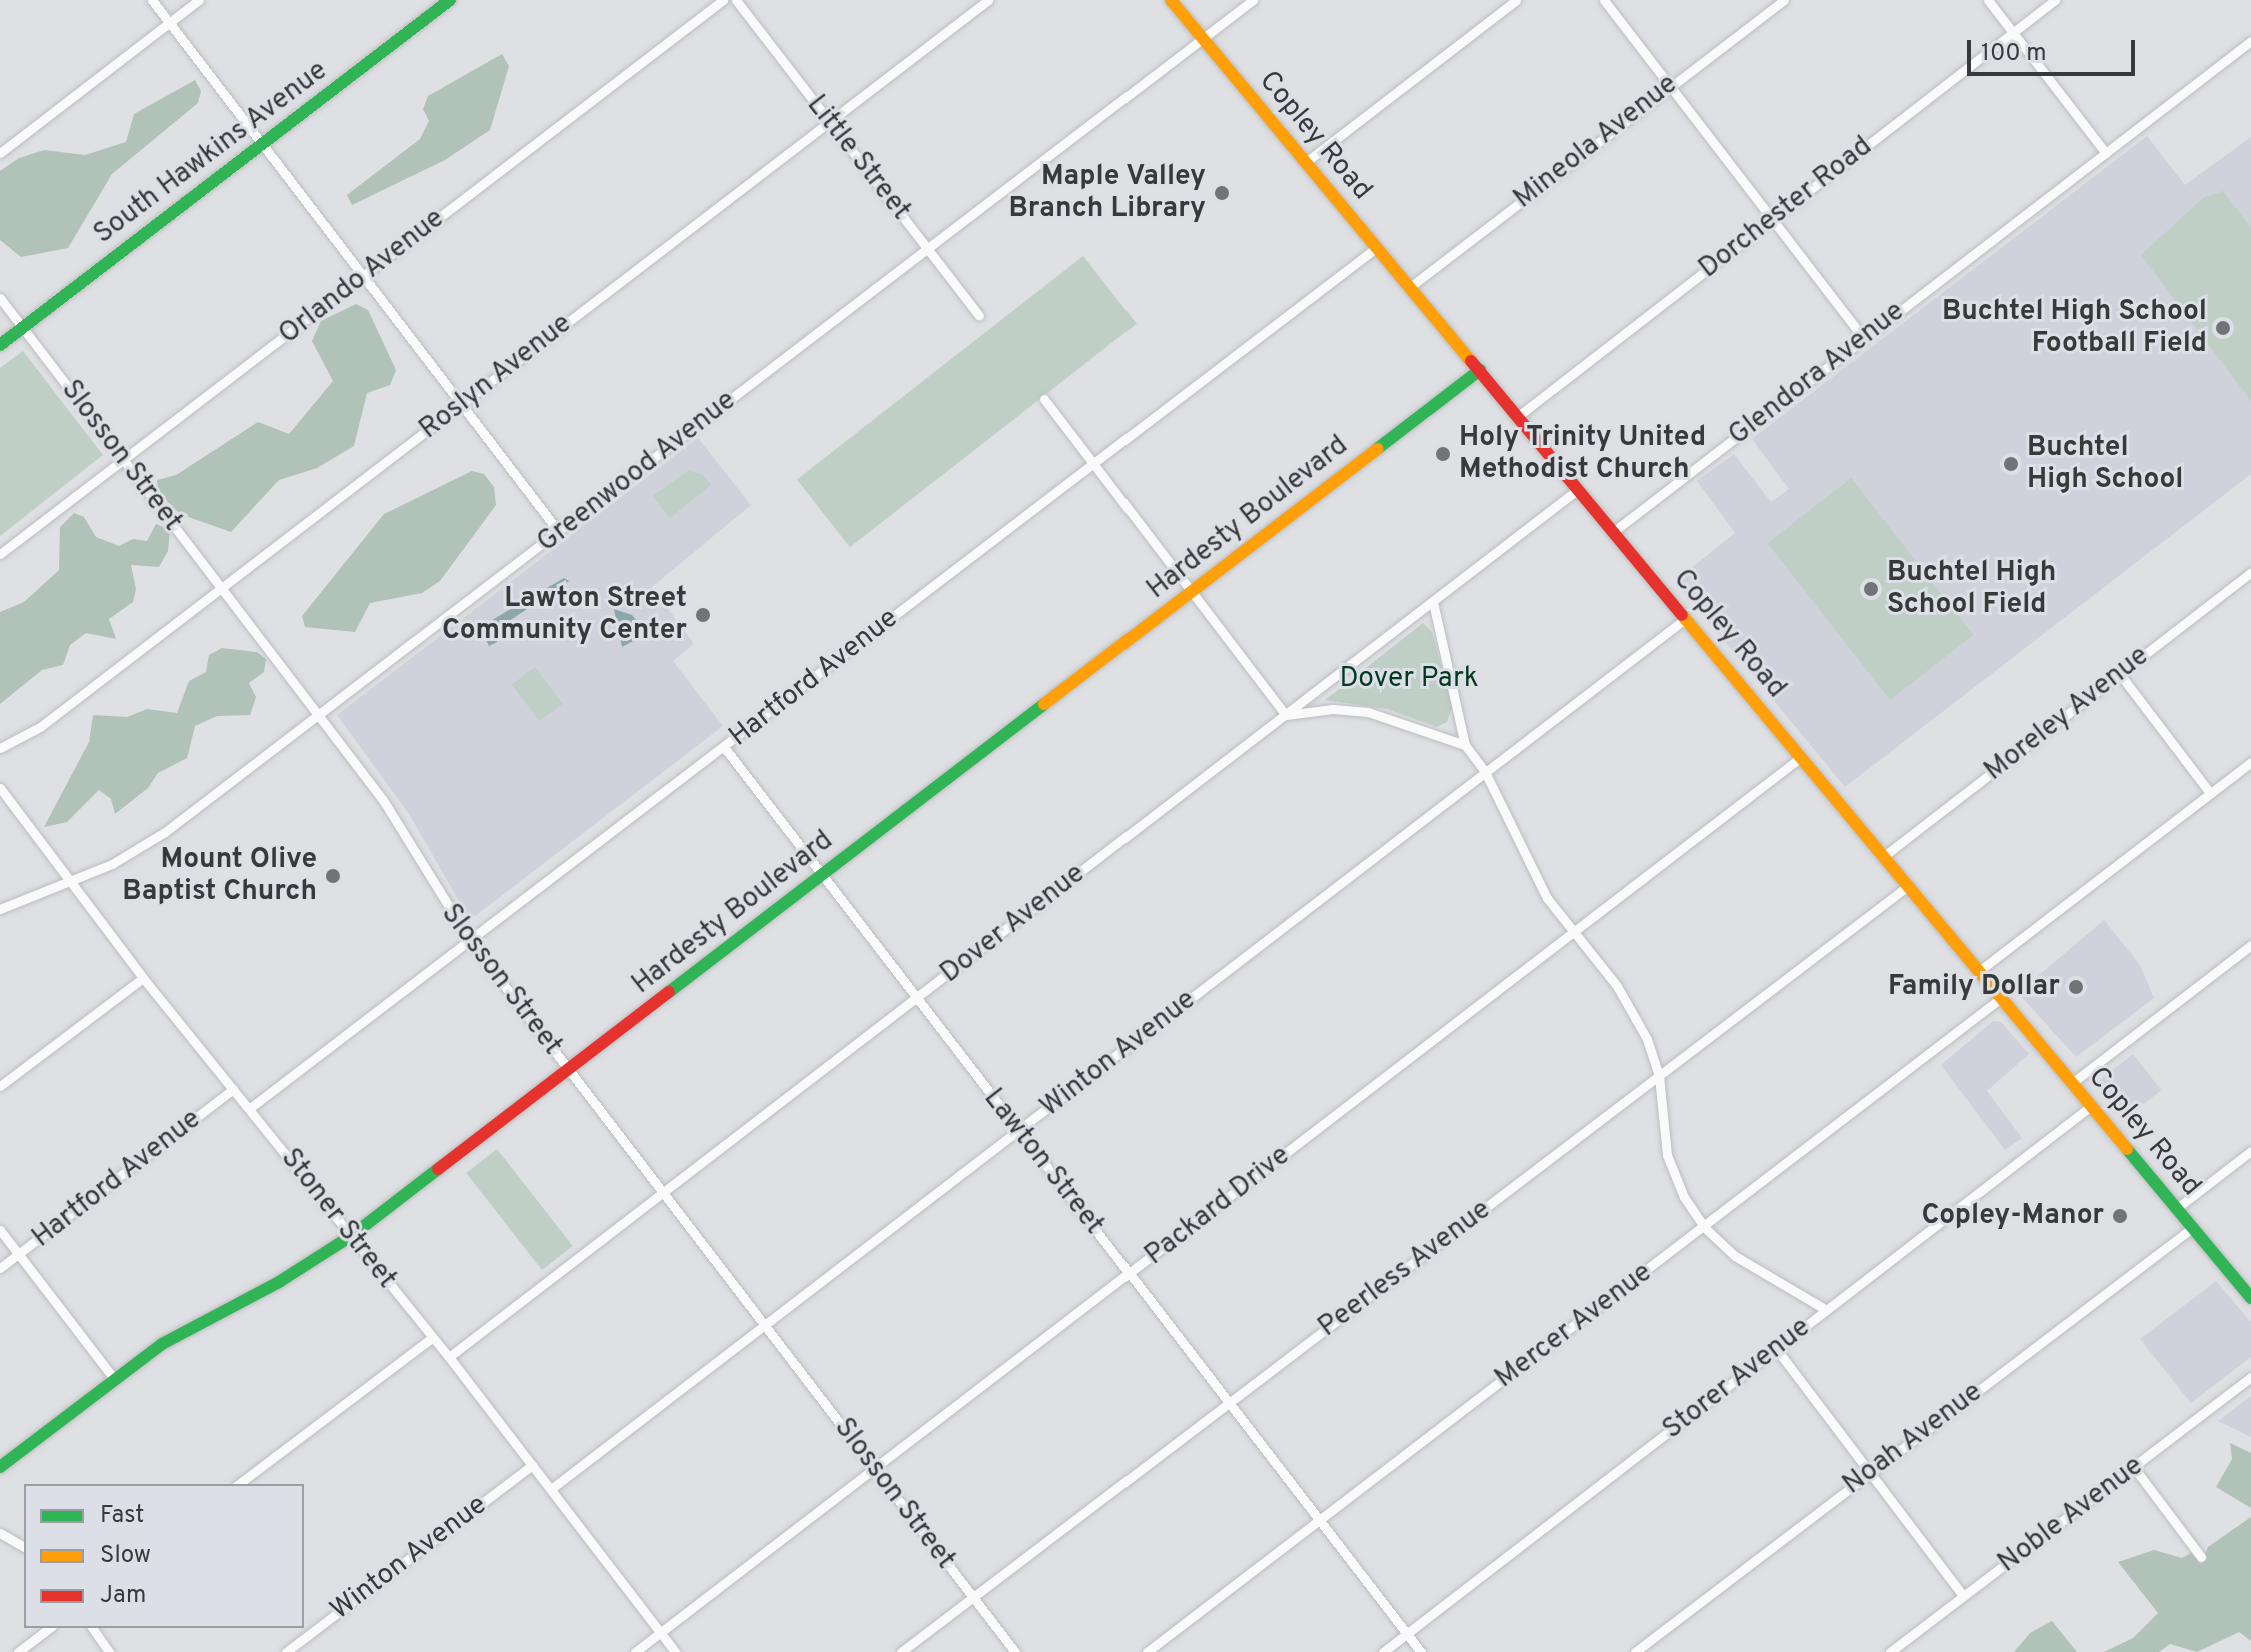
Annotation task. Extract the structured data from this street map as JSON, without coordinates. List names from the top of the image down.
{
  "streets": {
    "street": [
      "Copley Road",
      "Mineola Avenue",
      "South Hawkins Avenue",
      "Little Street",
      "Dorchester Road",
      "Orlando Avenue",
      "Glendora Avenue",
      "Roslyn Avenue",
      "Slosson Street",
      "Greenwood Avenue",
      "Hardesty Boulevard",
      "Hartford Avenue",
      "Moreley Avenue",
      "Dover Avenue",
      "Winton Avenue",
      "Lawton Street",
      "Packard Drive",
      "Stoner Street",
      "Peerless Avenue",
      "Mercer Avenue",
      "Storer Avenue",
      "Noah Avenue",
      "Noble Avenue"
    ]
  },
  "crossings": [
    ["Copley Road", "Mineola Avenue"],
    ["Copley Road", "Dorchester Road"],
    ["Copley Road", "Glendora Avenue"],
    ["Copley Road", "Greenwood Avenue"],
    ["Copley Road", "Hardesty Boulevard"],
    ["Copley Road", "Hartford Avenue"],
    ["Copley Road", "Moreley Avenue"],
    ["Copley Road", "Dover Avenue"],
    ["Copley Road", "Winton Avenue"],
    ["Copley Road", "Packard Drive"],
    ["Copley Road", "Peerless Avenue"],
    ["Copley Road", "Mercer Avenue"],
    ["Copley Road", "Storer Avenue"],
    ["Copley Road", "Noah Avenue"],
    ["South Hawkins Avenue", "Slosson Street"],
    ["Little Street", "Roslyn Avenue"],
    ["Little Street", "Greenwood Avenue"],
    ["Orlando Avenue", "Slosson Street"],
    ["Roslyn Avenue", "Slosson Street"],
    ["Slosson Street", "Greenwood Avenue"],
    ["Slosson Street", "Hardesty Boulevard"],
    ["Slosson Street", "Hartford Avenue"],
    ["Slosson Street", "Dover Avenue"],
    ["Slosson Street", "Winton Avenue"],
    ["Slosson Street", "Packard Drive"],
    ["Slosson Street", "Peerless Avenue"],
    ["Greenwood Avenue", "Stoner Street"],
    ["Hardesty Boulevard", "Lawton Street"],
    ["Hardesty Boulevard", "Stoner Street"],
    ["Hartford Avenue", "Lawton Street"],
    ["Hartford Avenue", "Stoner Street"],
    ["Dover Avenue", "Lawton Street"],
    ["Dover Avenue", "Stoner Street"],
    ["Winton Avenue", "Lawton Street"],
    ["Winton Avenue", "Stoner Street"],
    ["Lawton Street", "Packard Drive"],
    ["Lawton Street", "Peerless Avenue"],
    ["Lawton Street", "Mercer Avenue"],
    ["Lawton Street", "Storer Avenue"],
    ["Packard Drive", "Stoner Street"]
  ],
  "parks": ["Dover Park"],
  "places": [
    "Maple Valley Branch Library",
    "Buchtel High School Football Field",
    "Holy Trinity United Methodist Church",
    "Buchtel High School",
    "Buchtel High School Field",
    "Lawton Street Community Center",
    "Mount Olive Baptist Church",
    "Family Dollar",
    "Copley-Manor"
  ],
  "legend": ["Fast", "Slow", "Jam"],
  "scale_bar": "100 m"
}
